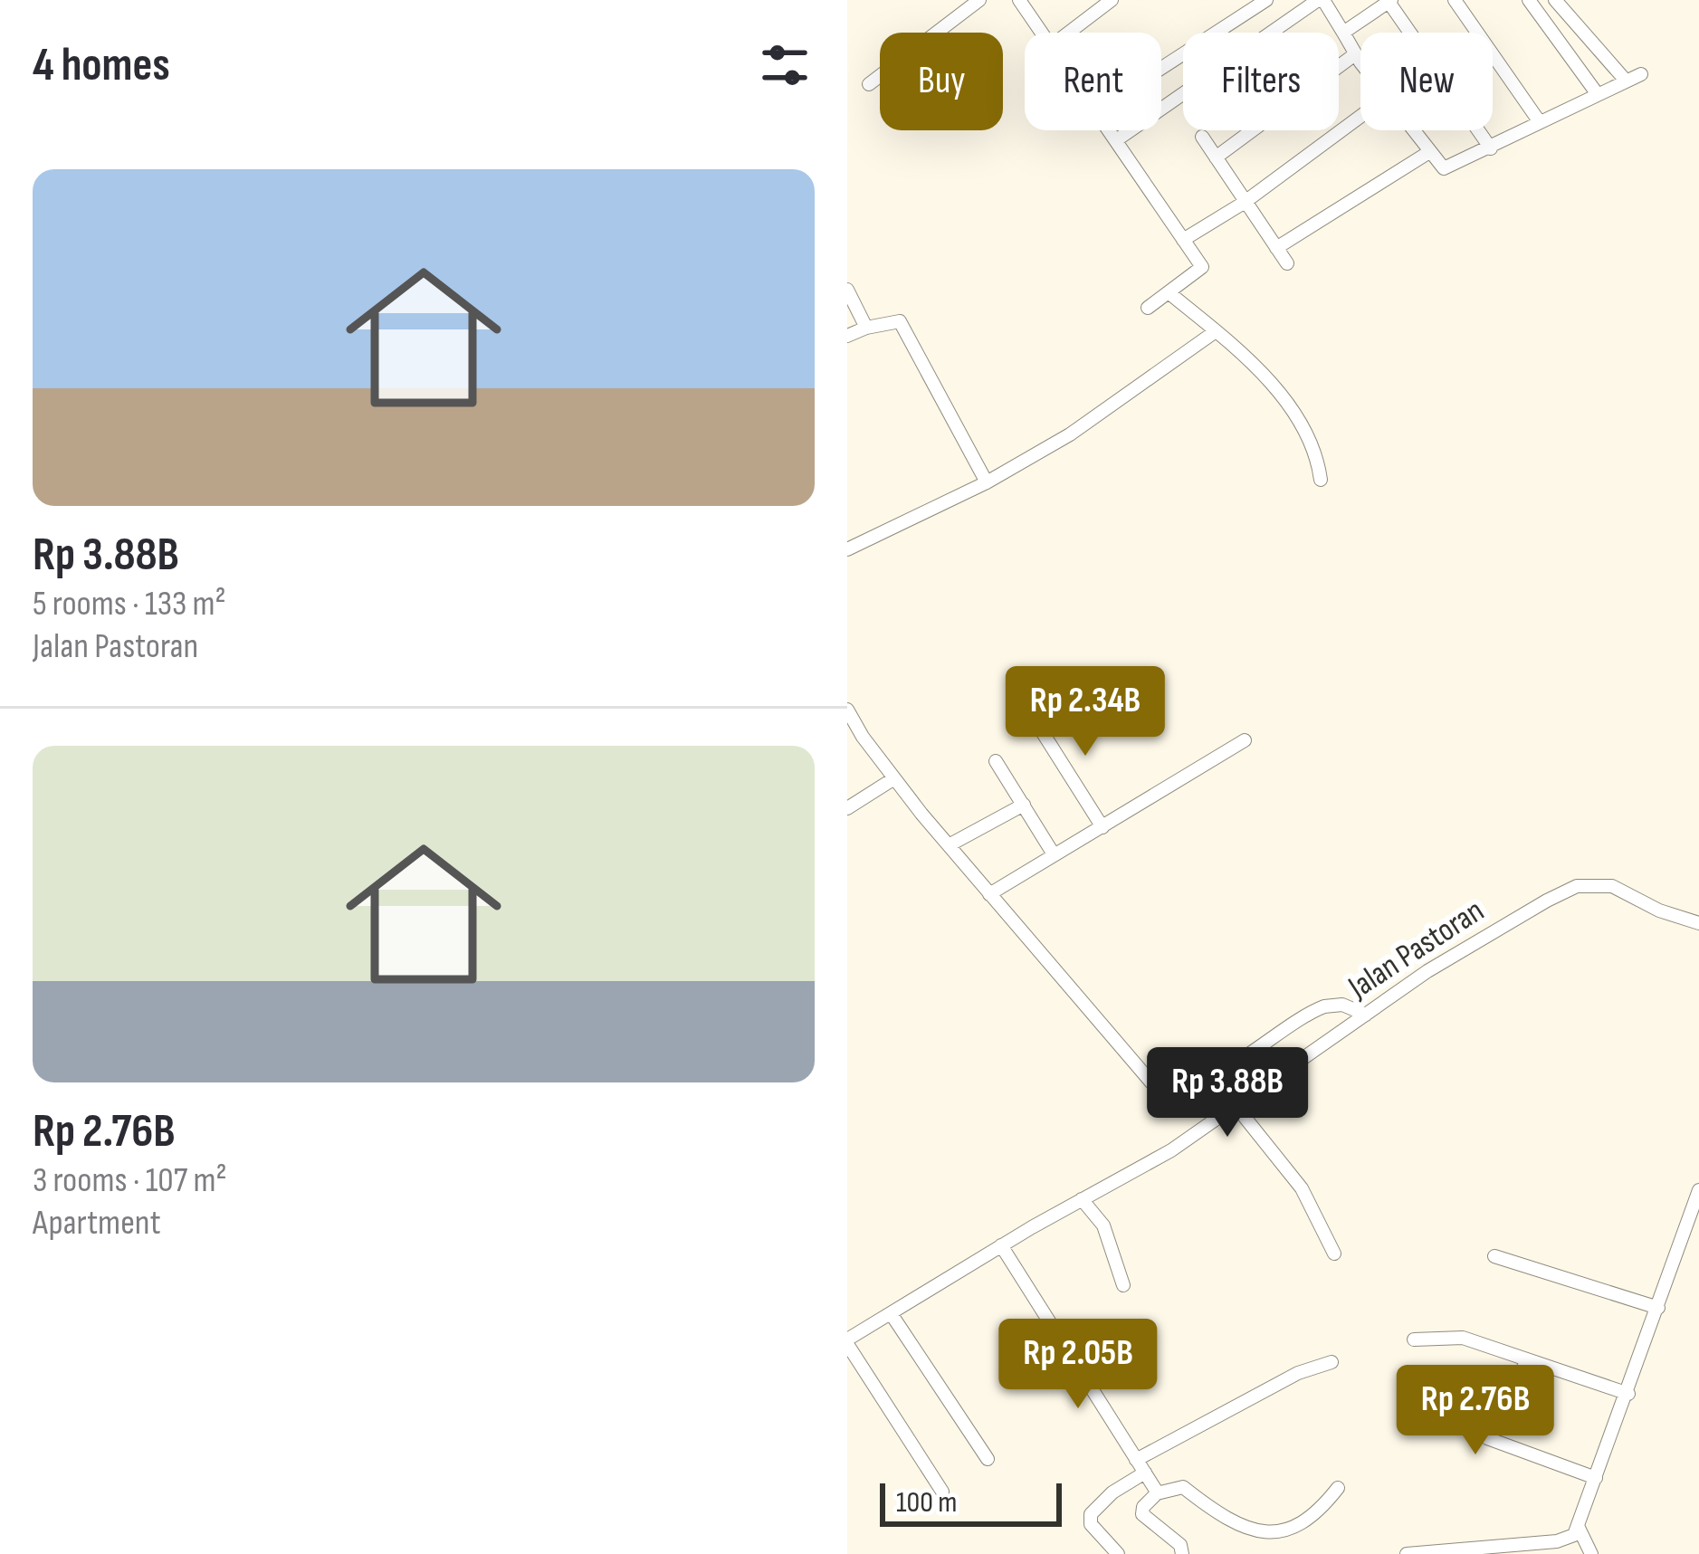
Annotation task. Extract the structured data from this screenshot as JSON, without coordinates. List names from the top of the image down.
{
  "streets": {
    "street": ["Jalan Pastoran"]
  },
  "scale_bar": "100 m",
  "page": {
    "heading": "4 homes",
    "chip": [
      "Buy",
      "Rent",
      "Filters",
      "New"
    ],
    "list": [
      {
        "name": "Rp 3.88B",
        "note": "5 rooms · 133 m² · Jalan Pastoran"
      },
      {
        "name": "Rp 2.76B",
        "note": "3 rooms · 107 m² · Apartment"
      }
    ],
    "price": [
      "Rp 2.34B",
      "Rp 3.88B",
      "Rp 2.05B",
      "Rp 2.76B"
    ],
    "scale": "100 m"
  }
}
